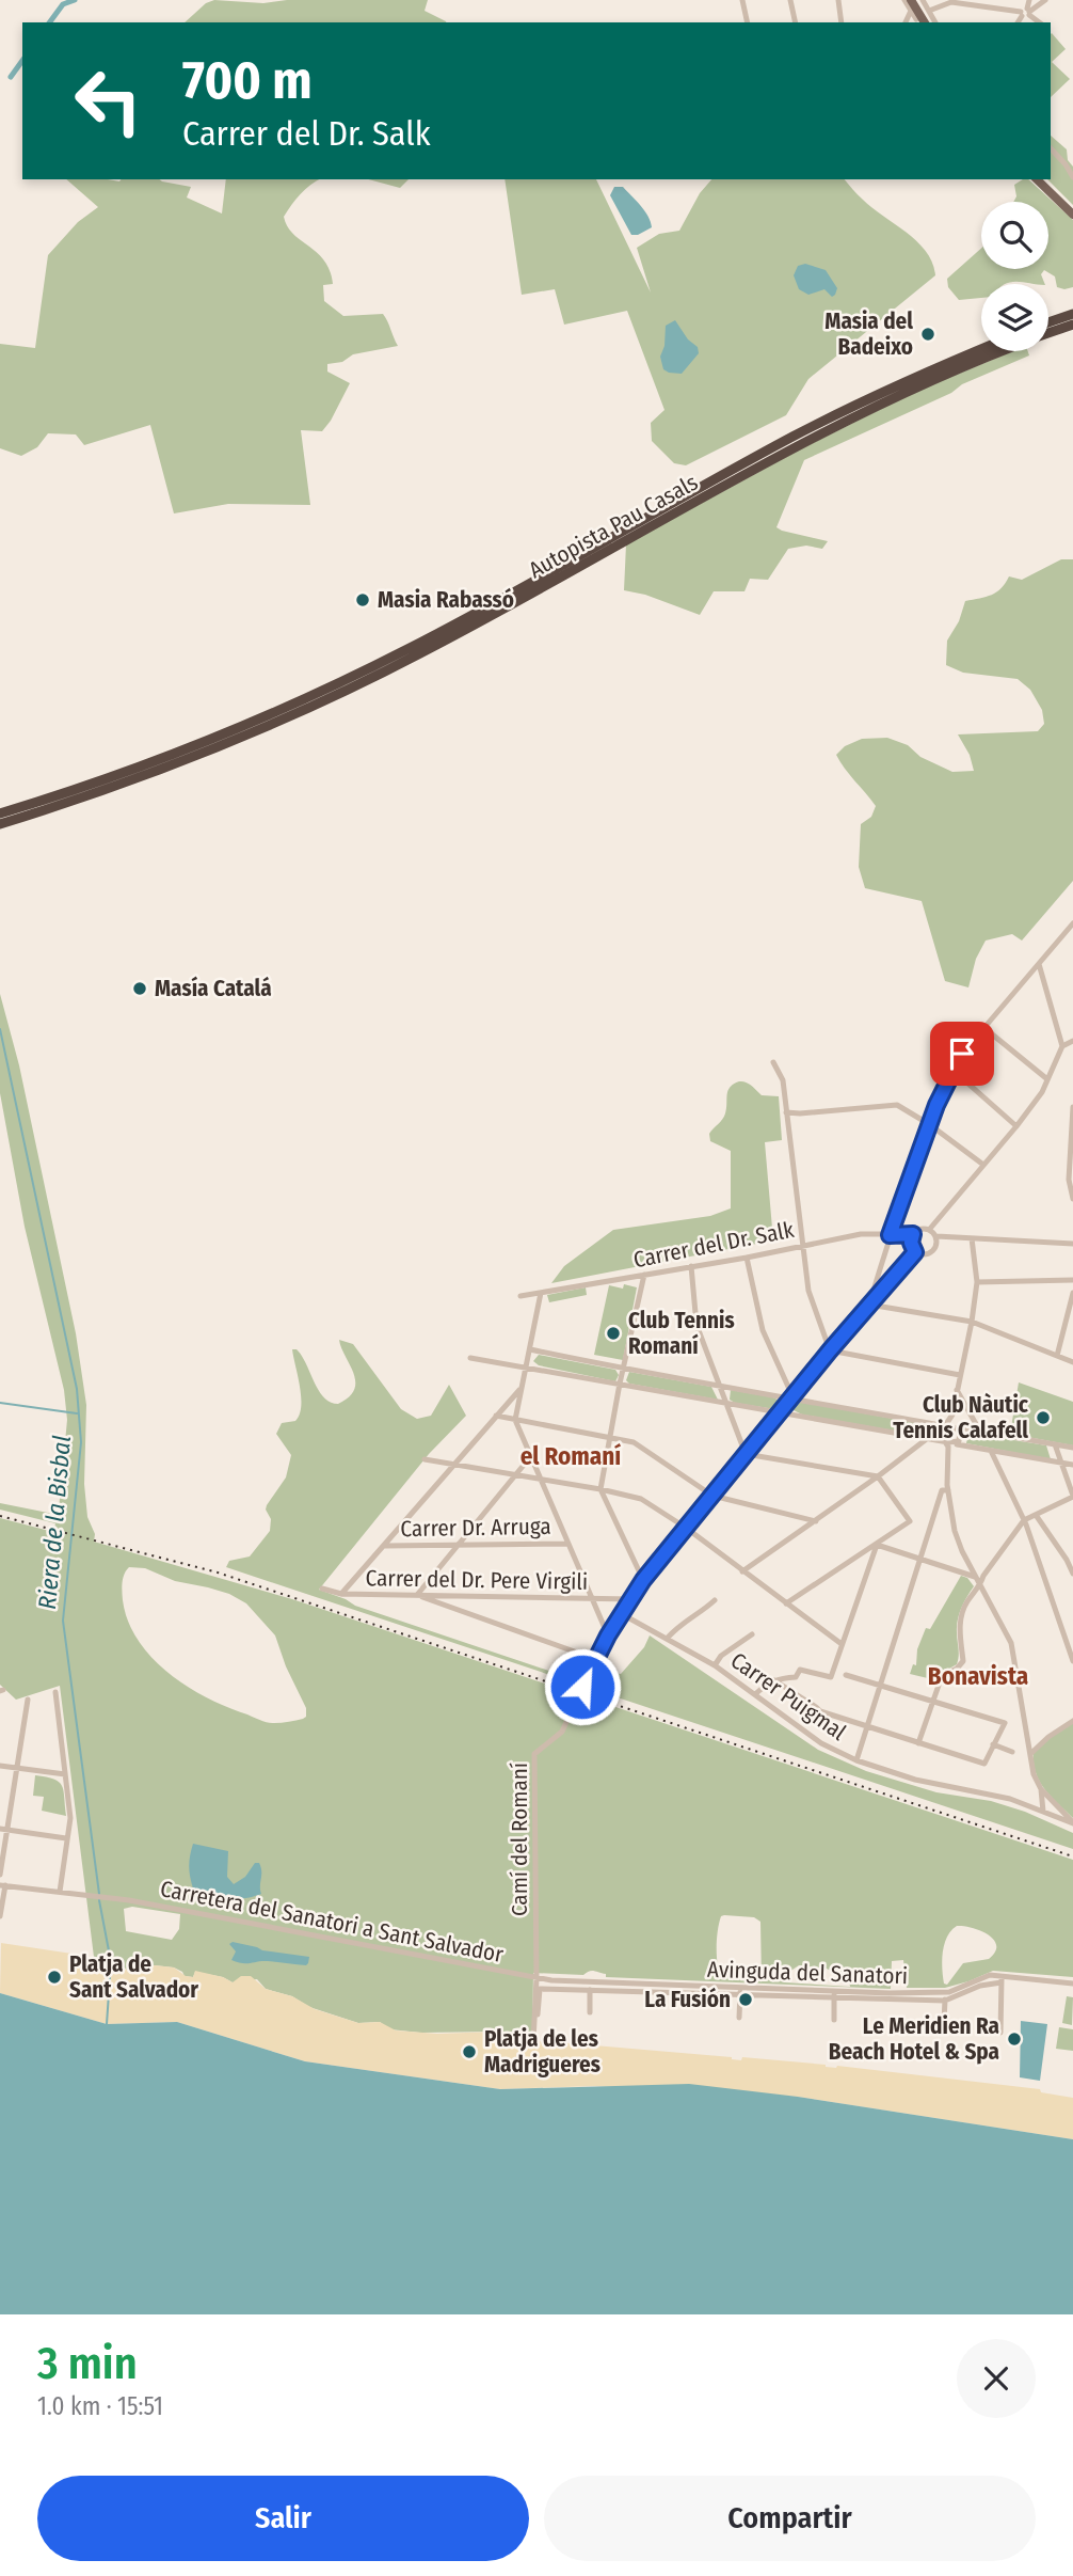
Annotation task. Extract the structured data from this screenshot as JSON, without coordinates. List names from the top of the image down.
{
  "streets": {
    "highway": ["Autopista Pau Casals"],
    "street": [
      "Carrer del Dr. Salk",
      "Carrer Dr. Arruga",
      "Carrer del Dr. Pere Virgili",
      "Carrer Puigmal",
      "Camí del Romaní",
      "Carretera del Sanatori a Sant Salvador",
      "Avinguda del Sanatori"
    ]
  },
  "crossings": [
    ["Camí del Romaní", "Carretera del Sanatori a Sant Salvador"],
    ["Camí del Romaní", "Avinguda del Sanatori"],
    ["Carretera del Sanatori a Sant Salvador", "Avinguda del Sanatori"]
  ],
  "districts": ["el Romaní", "Bonavista"],
  "water": ["Riera de la Bisbal"],
  "places": [
    "Masia del Badeixo",
    "Masia Rabassó",
    "Masía Catalá",
    "Club Tennis Romaní",
    "Club Nàutic Tennis Calafell",
    "Platja de Sant Salvador",
    "La Fusión",
    "Le Meridien Ra Beach Hotel & Spa",
    "Platja de les Madrigueres"
  ],
  "page": {
    "turn": ["700 m", "Carrer del Dr. Salk"],
    "heading": ["3 min", "1.0 km · 15:51"],
    "buttons": ["Salir", "Compartir"]
  }
}
